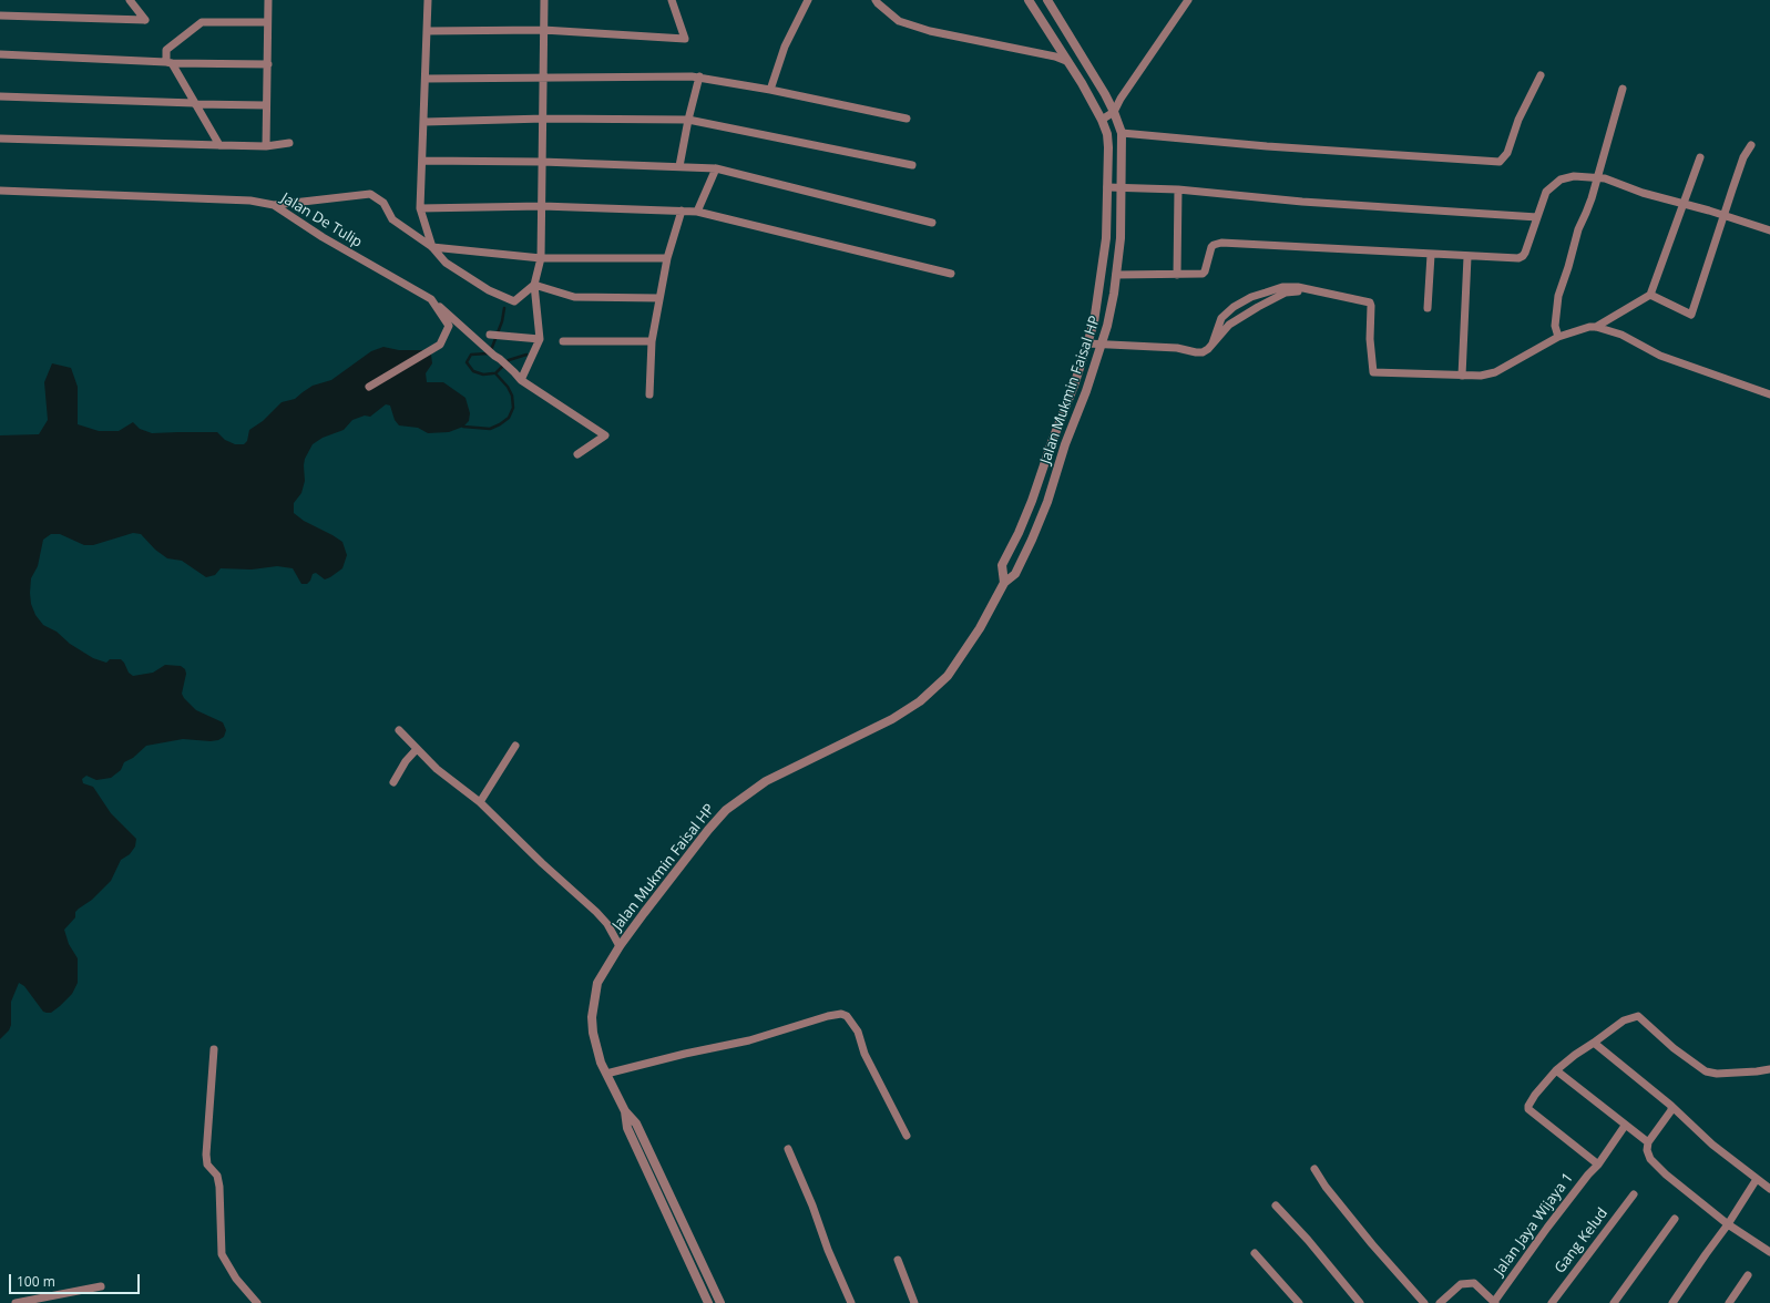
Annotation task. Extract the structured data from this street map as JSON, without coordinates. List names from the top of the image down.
{
  "streets": {
    "street": [
      "Jalan De Tulip",
      "Jalan Mukmin Faisal HP",
      "Jalan Jaya Wijaya 1",
      "Gang Kelud"
    ]
  },
  "scale_bar": "100 m"
}
